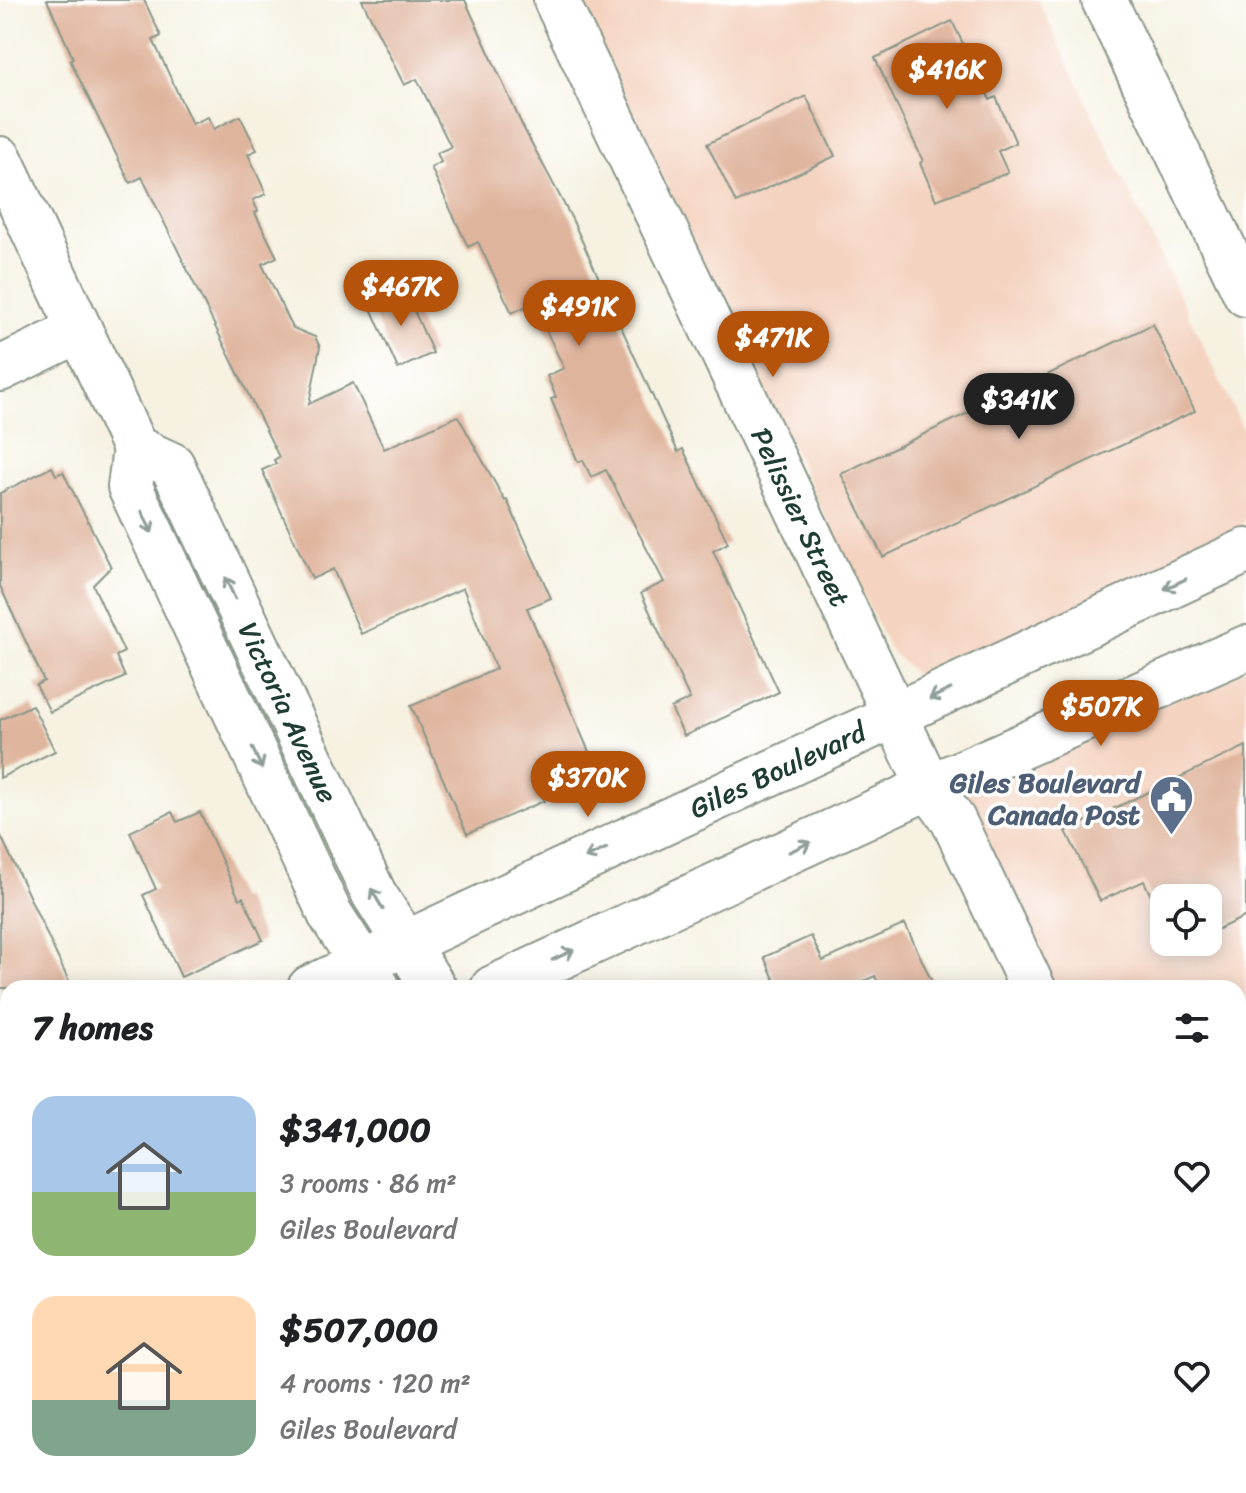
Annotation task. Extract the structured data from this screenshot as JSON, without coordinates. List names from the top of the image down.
{
  "streets": {
    "street": ["Pelissier Street", "Victoria Avenue", "Giles Boulevard"]
  },
  "crossings": [
    ["Pelissier Street", "Giles Boulevard"],
    ["Victoria Avenue", "Giles Boulevard"]
  ],
  "places": {
    "public building": ["Giles Boulevard Canada Post"]
  },
  "page": {
    "price": [
      "$416K",
      "$467K",
      "$491K",
      "$471K",
      "$341K",
      "$507K",
      "$370K"
    ],
    "heading": "7 homes",
    "list": [
      {
        "name": "$341,000",
        "note": "3 rooms · 86 m² · Giles Boulevard"
      },
      {
        "name": "$507,000",
        "note": "4 rooms · 120 m² · Giles Boulevard"
      }
    ]
  }
}
